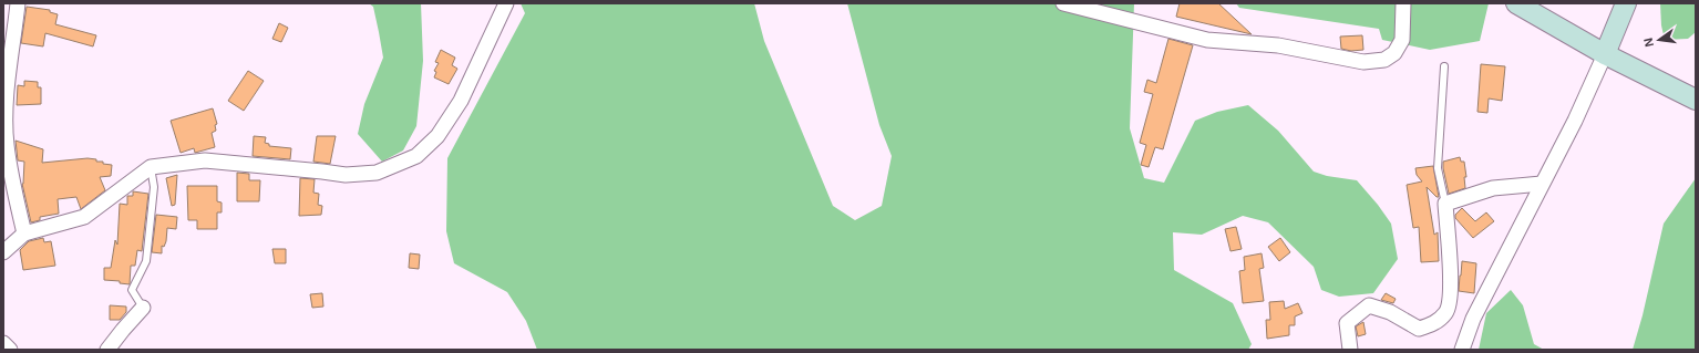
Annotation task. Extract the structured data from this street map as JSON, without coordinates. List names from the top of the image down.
{
  "north": "left"
}
